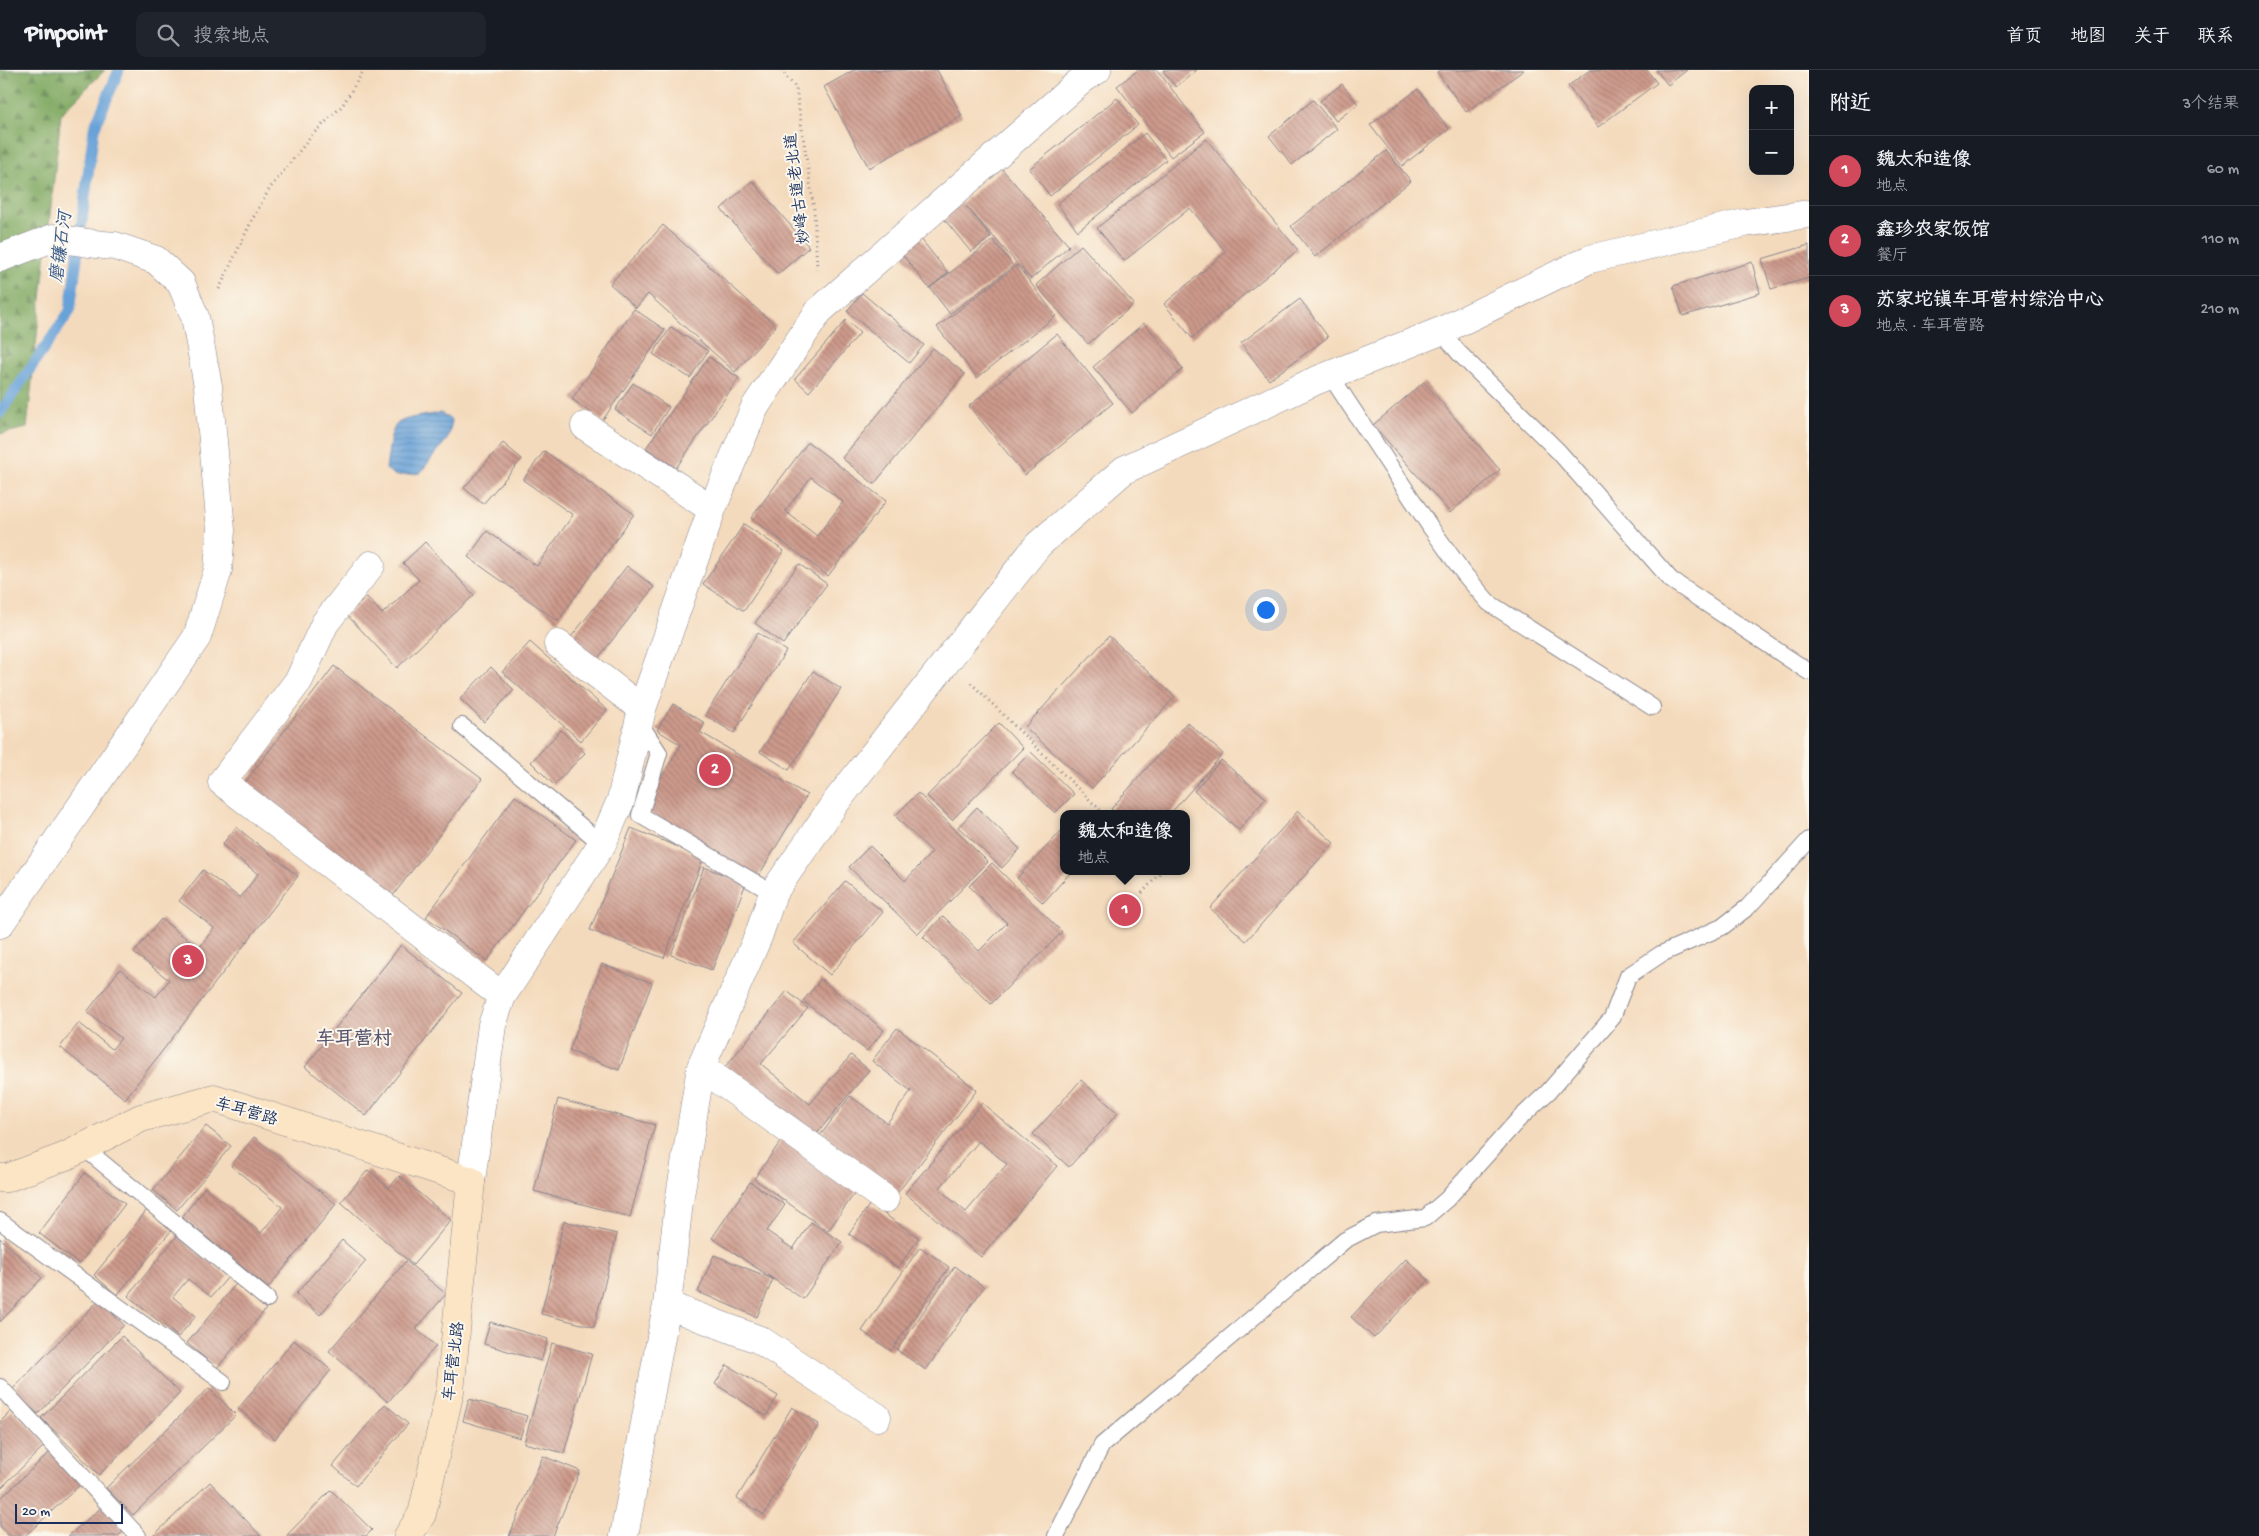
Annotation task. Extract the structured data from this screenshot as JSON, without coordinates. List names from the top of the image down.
{
  "streets": {
    "street": ["车耳营路", "车耳营北路"],
    "path": ["妙峰古道老北道"]
  },
  "crossings": [
    ["车耳营路", "车耳营北路"]
  ],
  "districts": ["车耳营村"],
  "water": ["磨镰石河"],
  "scale_bar": "20 m",
  "page": {
    "header": "Pinpoint",
    "search": "搜索地点",
    "nav": [
      "首页",
      "地图",
      "关于",
      "联系"
    ],
    "heading": ["附近", "3个结果"],
    "map_buttons": ["+", "−"],
    "list": [
      {
        "mark": "1",
        "name": "魏太和造像",
        "note": "地点",
        "value": "60 m"
      },
      {
        "mark": "2",
        "name": "鑫珍农家饭馆",
        "note": "餐厅",
        "value": "110 m"
      },
      {
        "mark": "3",
        "name": "苏家坨镇车耳营村综治中心",
        "note": "地点 · 车耳营路",
        "value": "210 m"
      }
    ],
    "pins": ["2", "1", "3"],
    "popup": ["魏太和造像", "地点"],
    "scale": "20 m"
  }
}
